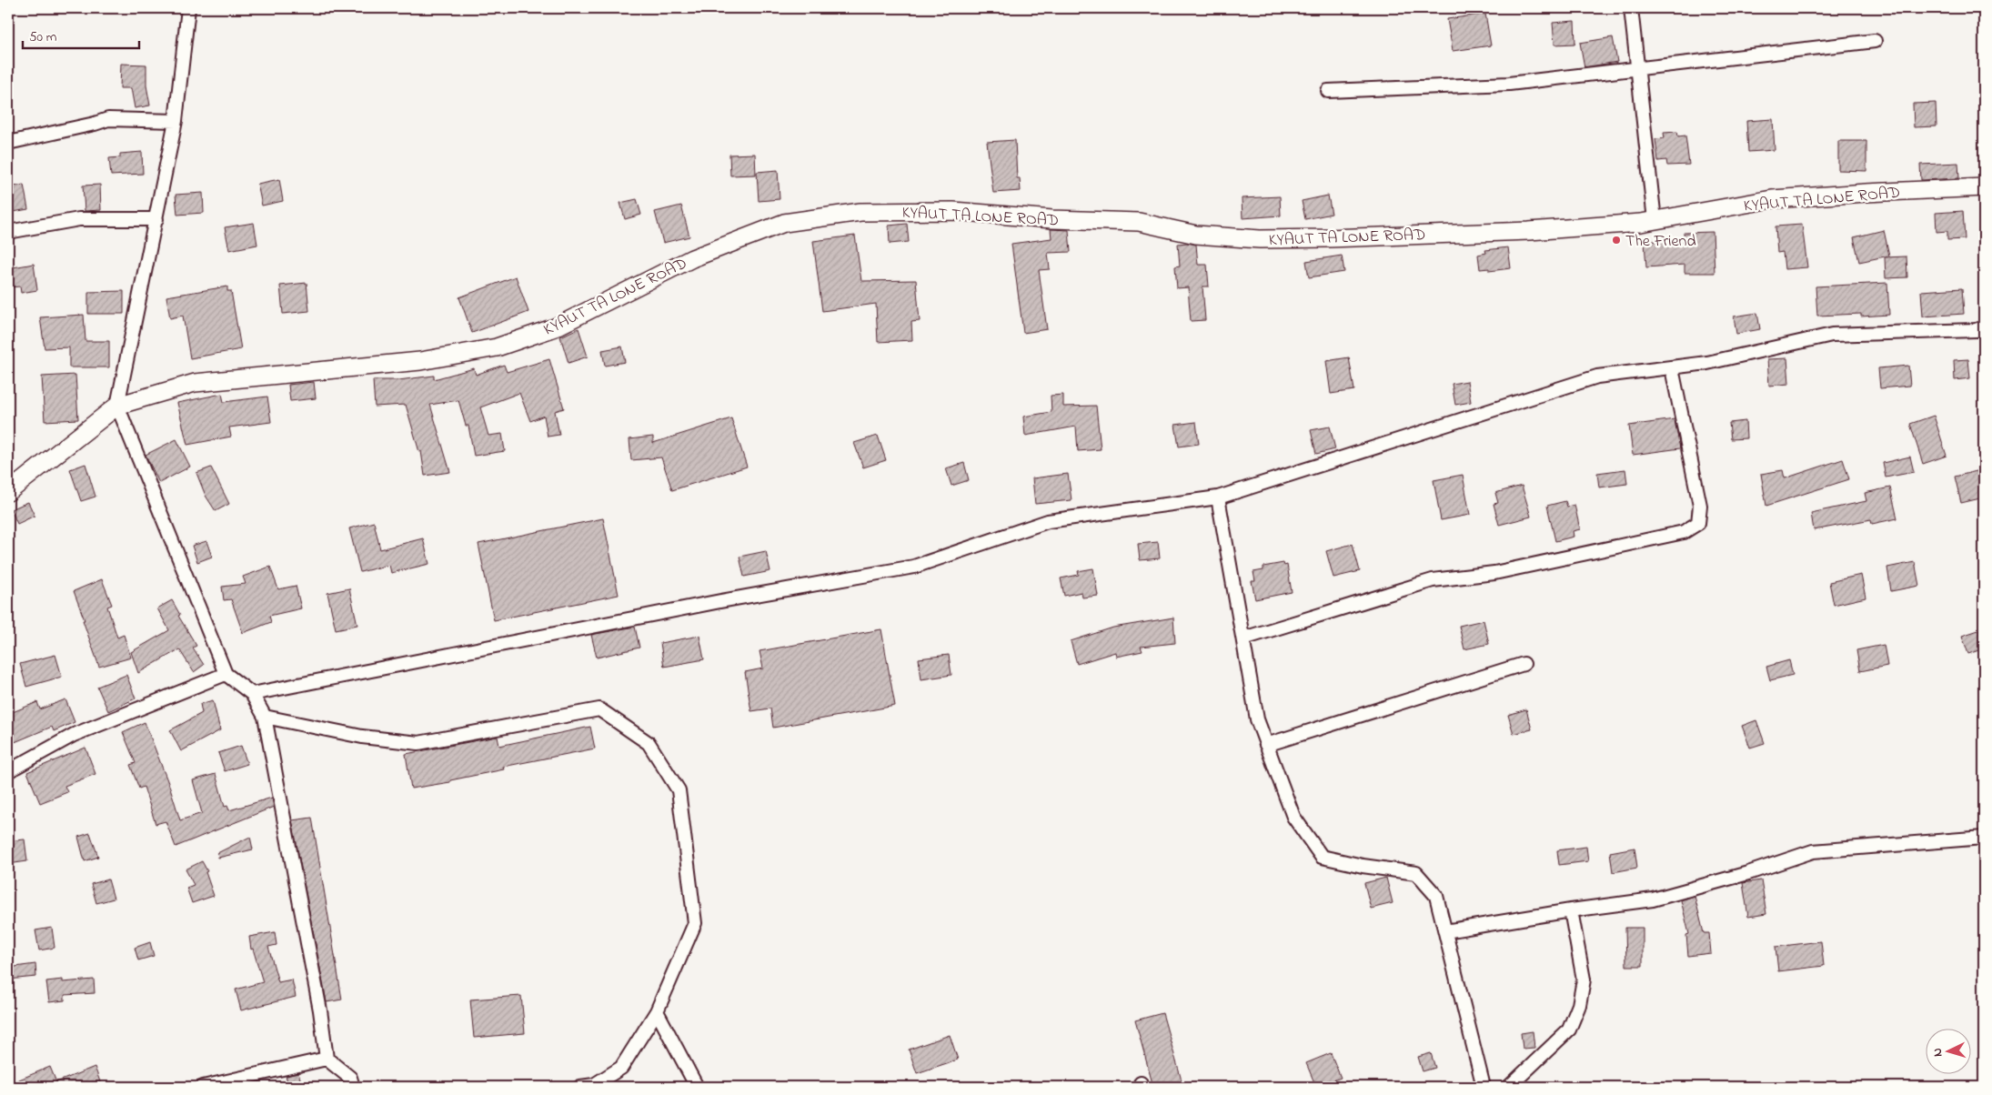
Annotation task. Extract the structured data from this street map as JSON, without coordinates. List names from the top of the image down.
{
  "streets": {
    "main road": ["KYAUT TA LONE ROAD"]
  },
  "places": ["The Friend"],
  "scale_bar": "50 m",
  "north": "left"
}
